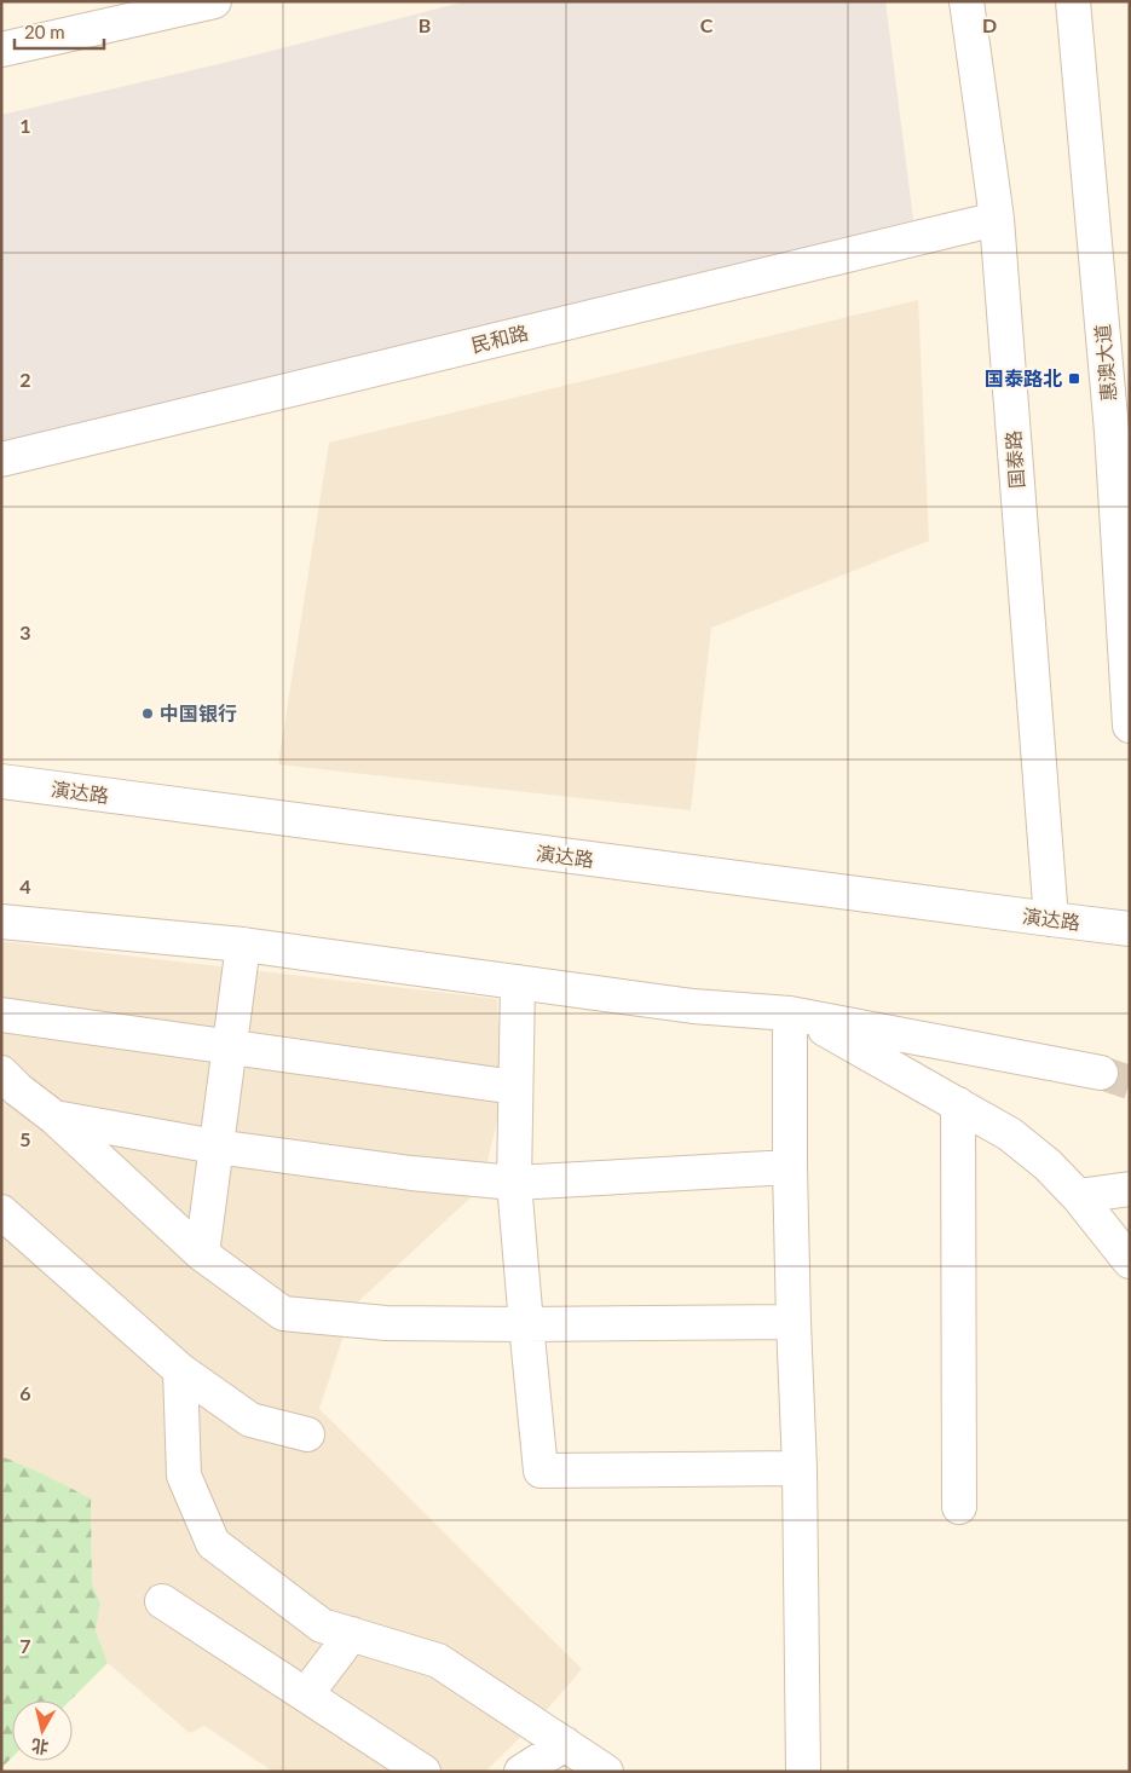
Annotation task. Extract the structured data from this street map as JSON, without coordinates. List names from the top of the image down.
{
  "streets": {
    "street": [
      "民和路",
      "惠澳大道",
      "国泰路",
      "演达路"
    ]
  },
  "crossings": [
    ["民和路", "国泰路"],
    ["国泰路", "演达路"]
  ],
  "places": {
    "transit": ["国泰路北"],
    "other": ["中国银行"]
  },
  "scale_bar": "20 m",
  "north": "bottom",
  "grid": {
    "columns": ["B", "C", "D"],
    "rows": [
      "1",
      "2",
      "3",
      "4",
      "5",
      "6",
      "7"
    ]
  }
}
